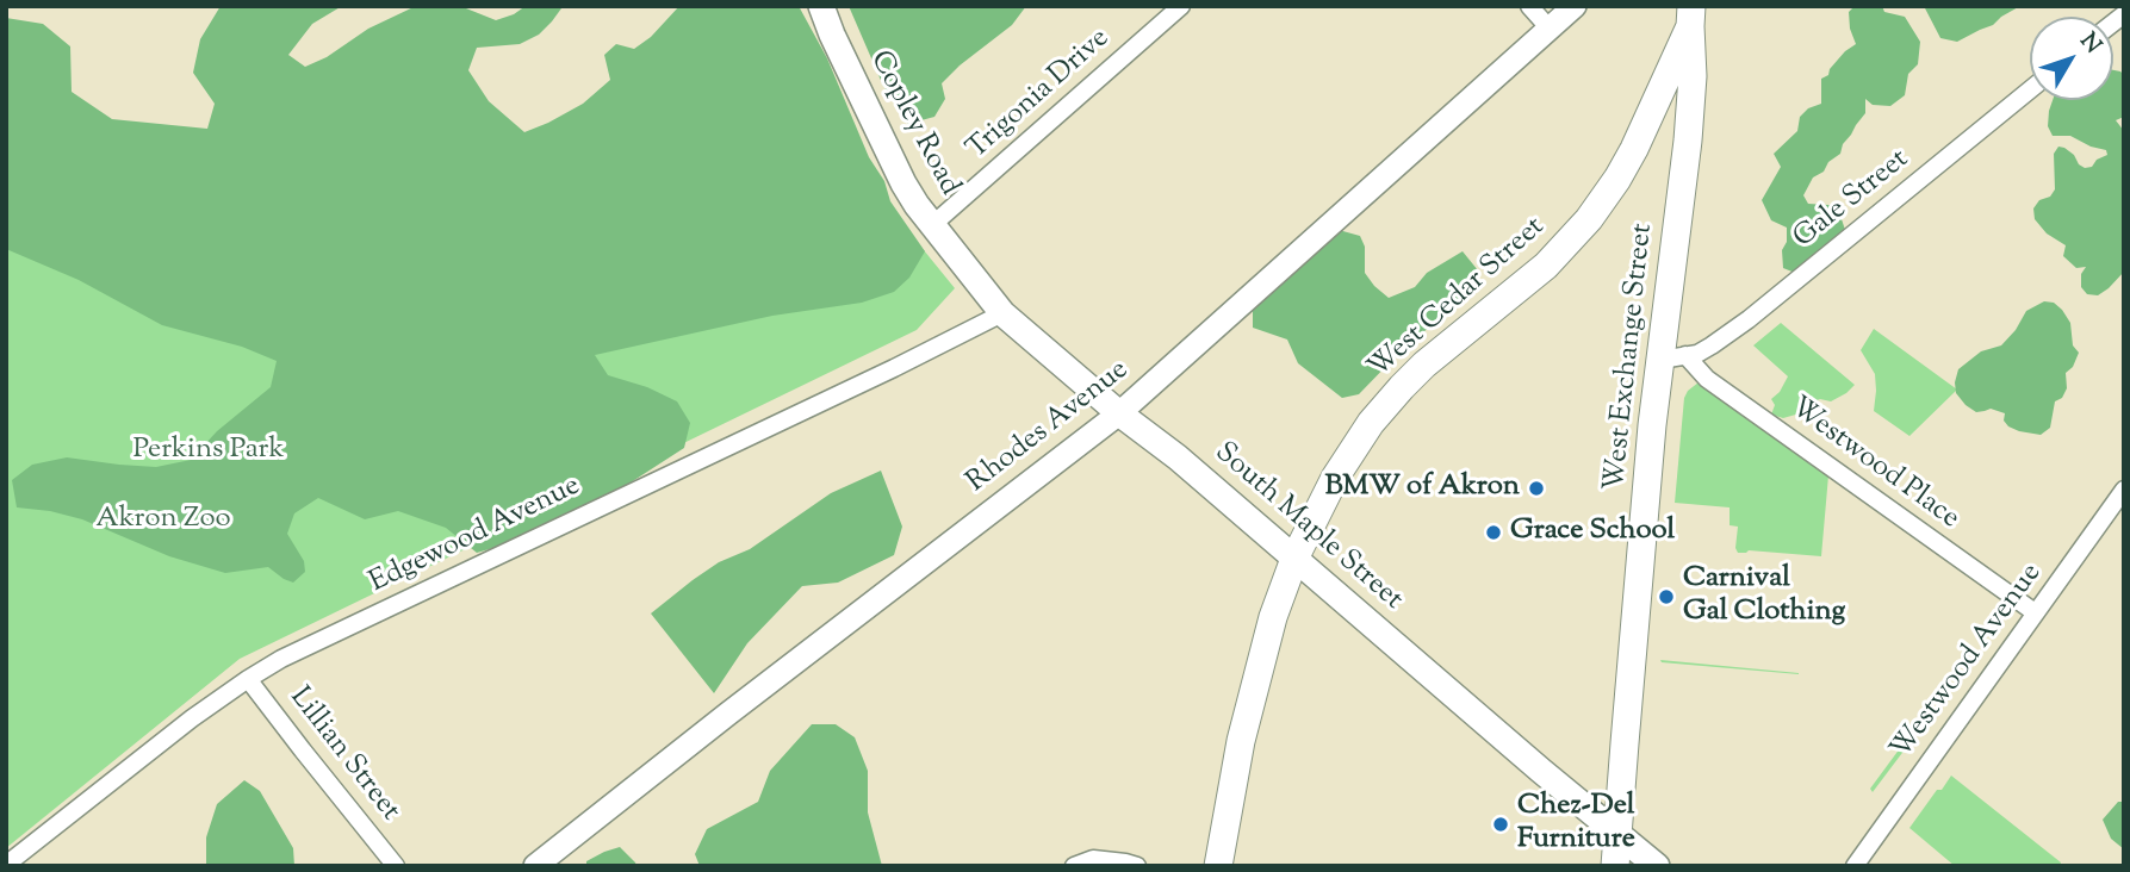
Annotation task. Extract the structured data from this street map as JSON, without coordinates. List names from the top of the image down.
{
  "streets": {
    "main road": [
      "Copley Road",
      "West Cedar Street",
      "West Exchange Street",
      "South Maple Street"
    ],
    "street": [
      "Trigonia Drive",
      "Gale Street",
      "Rhodes Avenue",
      "Westwood Place",
      "Edgewood Avenue",
      "Westwood Avenue",
      "Lillian Street"
    ]
  },
  "crossings": [
    ["Trigonia Drive", "Copley Road"],
    ["Trigonia Drive", "South Maple Street"],
    ["Copley Road", "South Maple Street"],
    ["Gale Street", "West Exchange Street"],
    ["Gale Street", "Westwood Place"],
    ["West Cedar Street", "West Exchange Street"],
    ["West Cedar Street", "South Maple Street"],
    ["West Exchange Street", "Westwood Place"],
    ["West Exchange Street", "South Maple Street"],
    ["Rhodes Avenue", "South Maple Street"],
    ["Westwood Place", "Westwood Avenue"],
    ["South Maple Street", "Edgewood Avenue"],
    ["Edgewood Avenue", "Lillian Street"]
  ],
  "parks": ["Perkins Park", "Akron Zoo"],
  "places": [
    "BMW of Akron",
    "Grace School",
    "Carnival Gal Clothing",
    "Chez-Del Furniture"
  ],
  "north": "top right"
}
